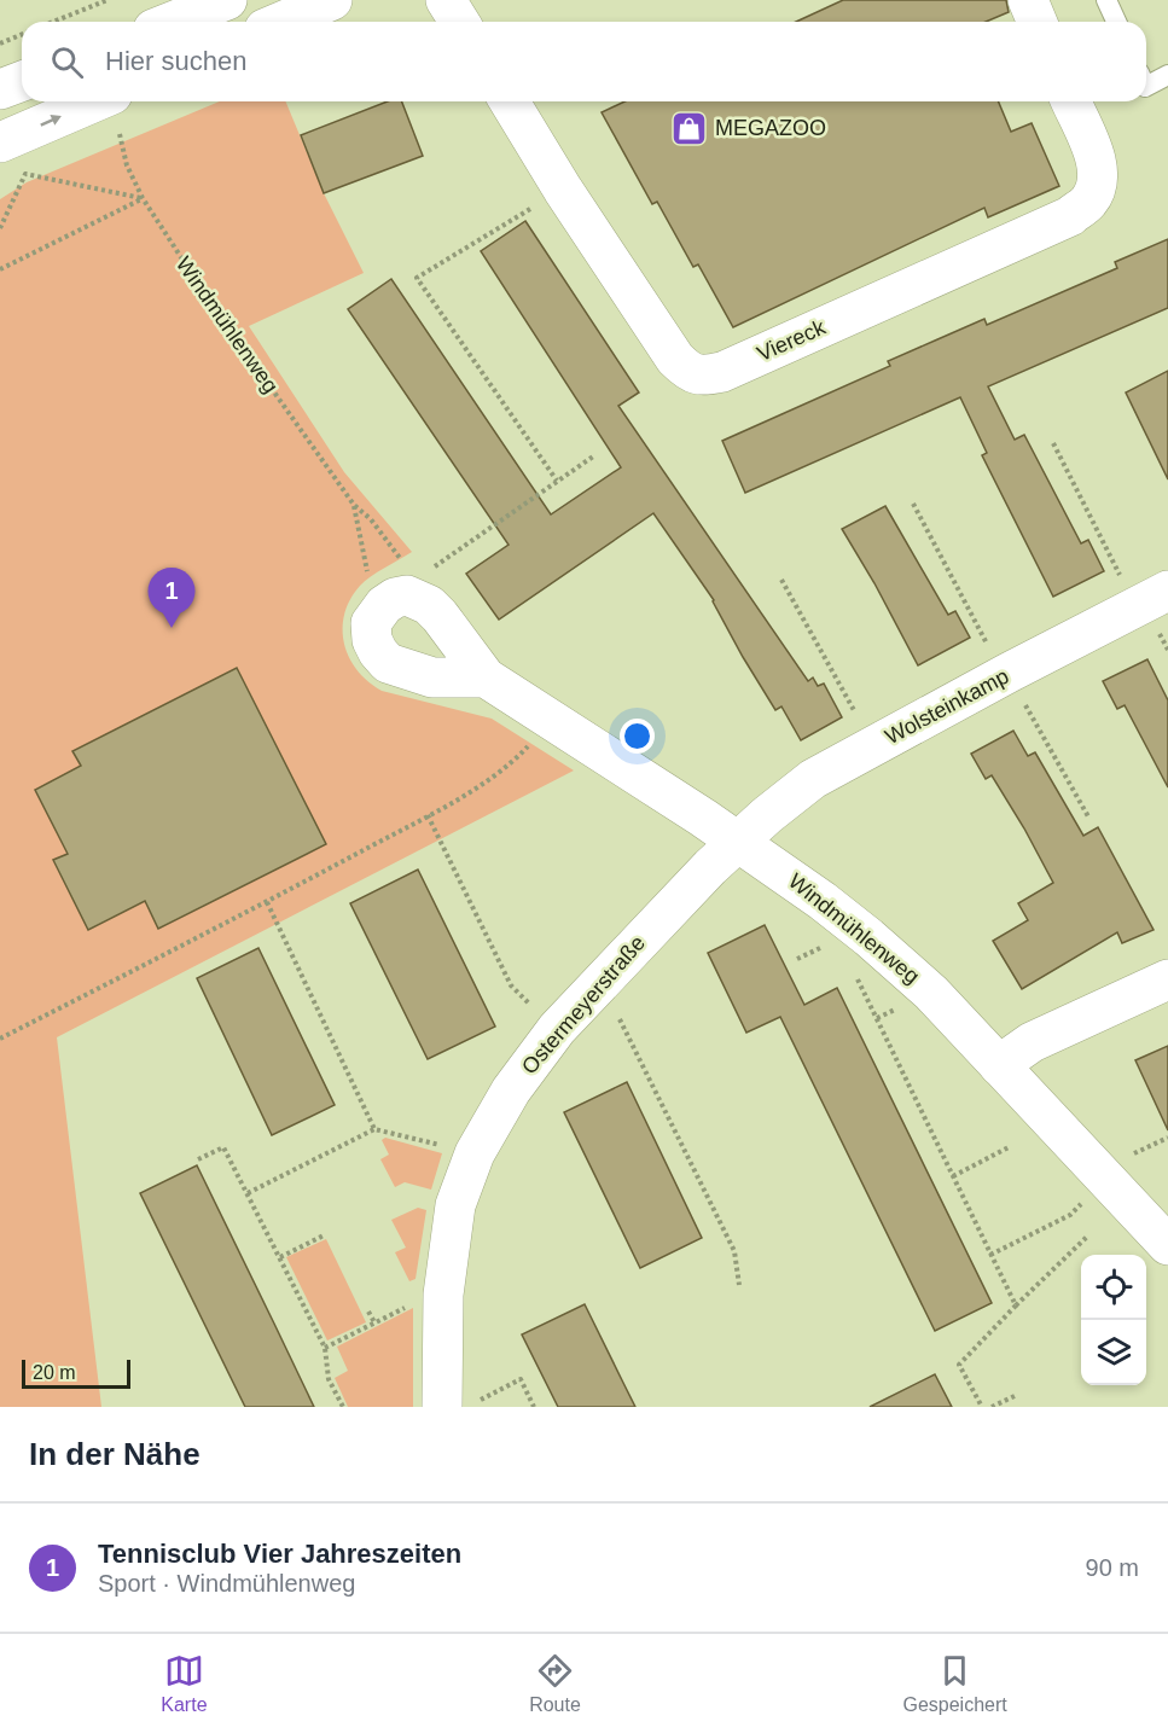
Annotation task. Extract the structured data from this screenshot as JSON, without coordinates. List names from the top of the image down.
{
  "streets": {
    "street": [
      "Windmühlenweg",
      "Viereck",
      "Wolsteinkamp",
      "Ostermeyerstraße"
    ]
  },
  "crossings": [
    ["Windmühlenweg", "Wolsteinkamp"],
    ["Windmühlenweg", "Ostermeyerstraße"],
    ["Wolsteinkamp", "Ostermeyerstraße"]
  ],
  "places": {
    "shop": ["MEGAZOO"]
  },
  "scale_bar": "20 m",
  "page": {
    "search": "Hier suchen",
    "pins": "1",
    "scale": "20 m",
    "heading": "In der Nähe",
    "list": [
      {
        "mark": "1",
        "name": "Tennisclub Vier Jahreszeiten",
        "note": "Sport · Windmühlenweg",
        "value": "90 m"
      }
    ],
    "nav": ["Karte", "Route", "Gespeichert"]
  }
}
